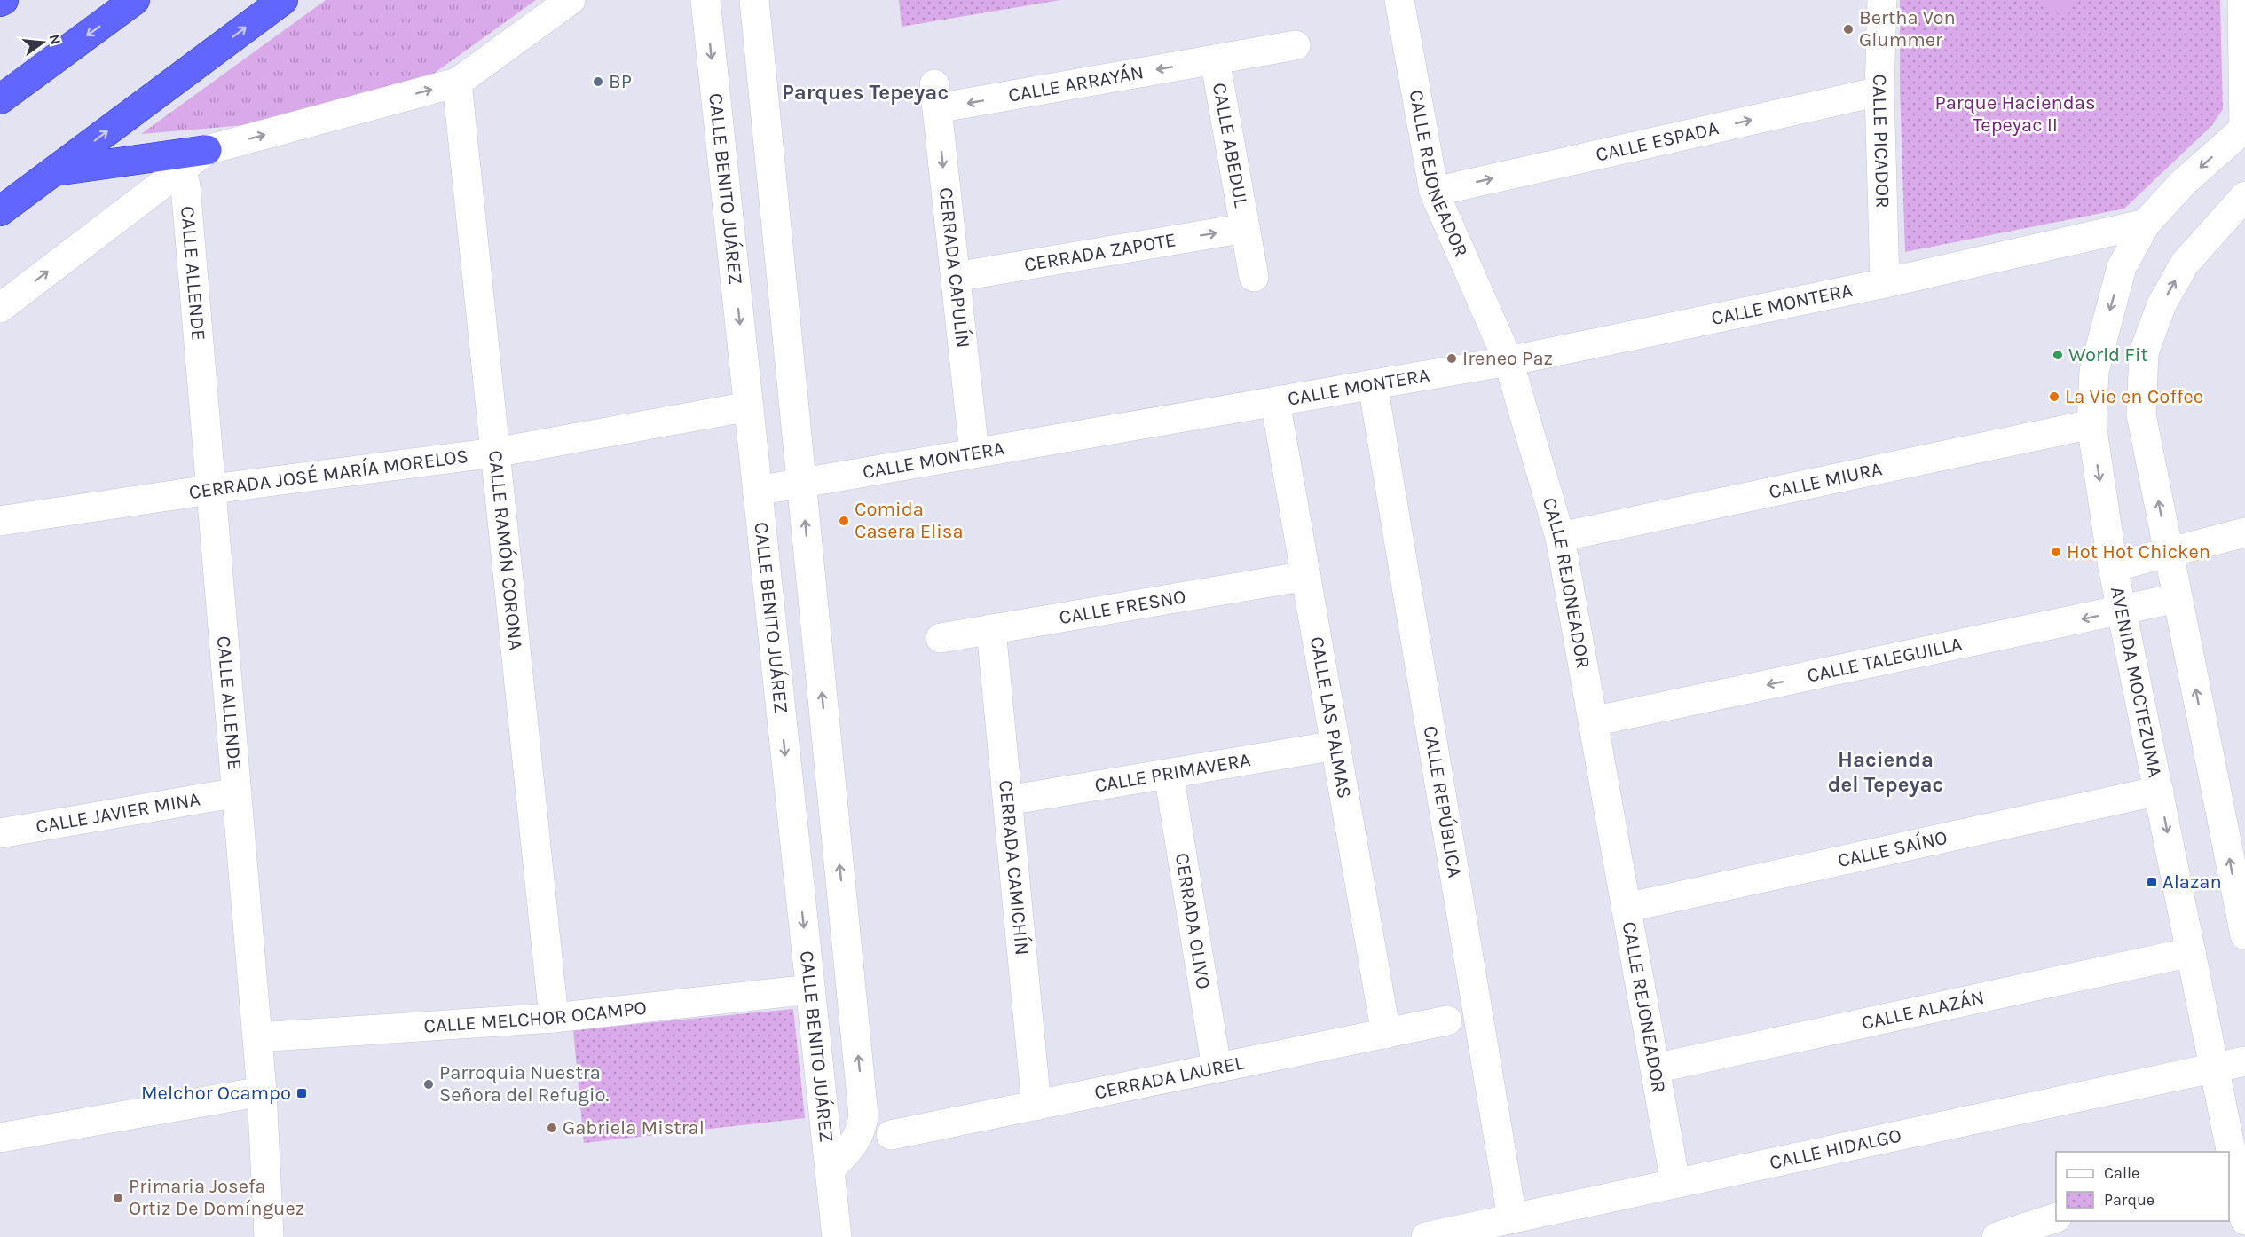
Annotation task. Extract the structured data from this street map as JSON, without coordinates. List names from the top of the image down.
{
  "streets": {
    "street": [
      "CALLE ARRAYÁN",
      "CALLE ESPADA",
      "CALLE PICADOR",
      "CALLE ABEDUL",
      "CALLE REJONEADOR",
      "CALLE BENITO JUÁREZ",
      "CERRADA ZAPOTE",
      "CERRADA CAPULÍN",
      "CALLE ALLENDE",
      "CALLE MONTERA",
      "CERRADA JOSÉ MARÍA MORELOS",
      "CALLE MIURA",
      "CALLE RAMÓN CORONA",
      "CALLE FRESNO",
      "CALLE TALEGUILLA",
      "AVENIDA MOCTEZUMA",
      "CALLE LAS PALMAS",
      "CALLE PRIMAVERA",
      "CALLE REPÚBLICA",
      "CALLE JAVIER MINA",
      "CALLE SAÍNO",
      "CERRADA CAMICHÍN",
      "CERRADA OLIVO",
      "CALLE ALAZÁN",
      "CALLE MELCHOR OCAMPO",
      "CERRADA LAUREL",
      "CALLE HIDALGO"
    ]
  },
  "crossings": [
    ["CALLE ARRAYÁN", "CALLE ABEDUL"],
    ["CALLE ARRAYÁN", "CERRADA CAPULÍN"],
    ["CALLE ESPADA", "CALLE PICADOR"],
    ["CALLE ESPADA", "CALLE REJONEADOR"],
    ["CALLE PICADOR", "CALLE MONTERA"],
    ["CALLE ABEDUL", "CERRADA ZAPOTE"],
    ["CALLE REJONEADOR", "CALLE MONTERA"],
    ["CALLE REJONEADOR", "CALLE MIURA"],
    ["CALLE REJONEADOR", "CALLE TALEGUILLA"],
    ["CALLE REJONEADOR", "CALLE SAÍNO"],
    ["CALLE REJONEADOR", "CALLE ALAZÁN"],
    ["CALLE REJONEADOR", "CALLE HIDALGO"],
    ["CALLE BENITO JUÁREZ", "CALLE MONTERA"],
    ["CALLE BENITO JUÁREZ", "CERRADA JOSÉ MARÍA MORELOS"],
    ["CALLE BENITO JUÁREZ", "CALLE MELCHOR OCAMPO"],
    ["CERRADA ZAPOTE", "CERRADA CAPULÍN"],
    ["CERRADA CAPULÍN", "CALLE MONTERA"],
    ["CALLE ALLENDE", "CERRADA JOSÉ MARÍA MORELOS"],
    ["CALLE ALLENDE", "CALLE JAVIER MINA"],
    ["CALLE ALLENDE", "CALLE MELCHOR OCAMPO"],
    ["CALLE MONTERA", "AVENIDA MOCTEZUMA"],
    ["CALLE MONTERA", "CALLE LAS PALMAS"],
    ["CALLE MONTERA", "CALLE REPÚBLICA"],
    ["CERRADA JOSÉ MARÍA MORELOS", "CALLE RAMÓN CORONA"],
    ["CALLE MIURA", "AVENIDA MOCTEZUMA"],
    ["CALLE RAMÓN CORONA", "CALLE MELCHOR OCAMPO"],
    ["CALLE FRESNO", "CALLE LAS PALMAS"],
    ["CALLE FRESNO", "CERRADA CAMICHÍN"],
    ["CALLE TALEGUILLA", "AVENIDA MOCTEZUMA"],
    ["AVENIDA MOCTEZUMA", "CALLE SAÍNO"],
    ["AVENIDA MOCTEZUMA", "CALLE ALAZÁN"],
    ["AVENIDA MOCTEZUMA", "CALLE HIDALGO"],
    ["CALLE LAS PALMAS", "CALLE PRIMAVERA"],
    ["CALLE LAS PALMAS", "CERRADA LAUREL"],
    ["CALLE PRIMAVERA", "CERRADA CAMICHÍN"],
    ["CALLE PRIMAVERA", "CERRADA OLIVO"],
    ["CALLE REPÚBLICA", "CALLE HIDALGO"],
    ["CERRADA CAMICHÍN", "CERRADA LAUREL"],
    ["CERRADA OLIVO", "CERRADA LAUREL"]
  ],
  "one_way": [
    "CALLE ARRAYÁN",
    "CALLE ESPADA",
    "CERRADA ZAPOTE",
    "CERRADA CAPULÍN",
    "CALLE TALEGUILLA"
  ],
  "districts": ["Parques Tepeyac", "Hacienda del Tepeyac"],
  "parks": ["Parque Haciendas Tepeyac II"],
  "places": {
    "other": [
      "Bertha Von Glummer",
      "BP",
      "World Fit",
      "Ireneo Paz",
      "La Vie en Coffee",
      "Comida Casera Elisa",
      "Hot Hot Chicken",
      "Parroquia Nuestra Señora del Refugio.",
      "Gabriela Mistral",
      "Primaria Josefa Ortiz De Domínguez"
    ],
    "transit": ["Alazan", "Melchor Ocampo"]
  },
  "legend": ["Calle", "Parque"],
  "north": "right"
}
